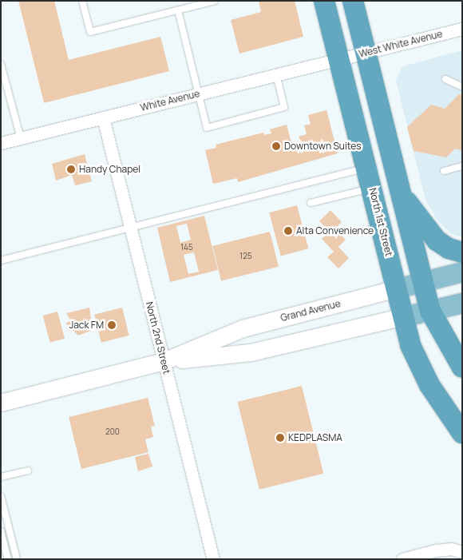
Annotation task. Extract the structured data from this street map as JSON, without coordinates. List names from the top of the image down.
{
  "streets": {
    "highway": ["North 1st Street"],
    "main road": ["Grand Avenue"],
    "street": ["West White Avenue", "White Avenue", "North 2nd Street"]
  },
  "crossings": [
    ["West White Avenue", "White Avenue"],
    ["West White Avenue", "North 1st Street"],
    ["White Avenue", "North 1st Street"],
    ["White Avenue", "North 2nd Street"],
    ["North 1st Street", "Grand Avenue"],
    ["Grand Avenue", "North 2nd Street"]
  ],
  "places": [
    "Downtown Suites",
    "Handy Chapel",
    "Alta Convenience",
    "Jack FM",
    "KEDPLASMA"
  ],
  "house_numbers": ["145", "125", "200"]
}
